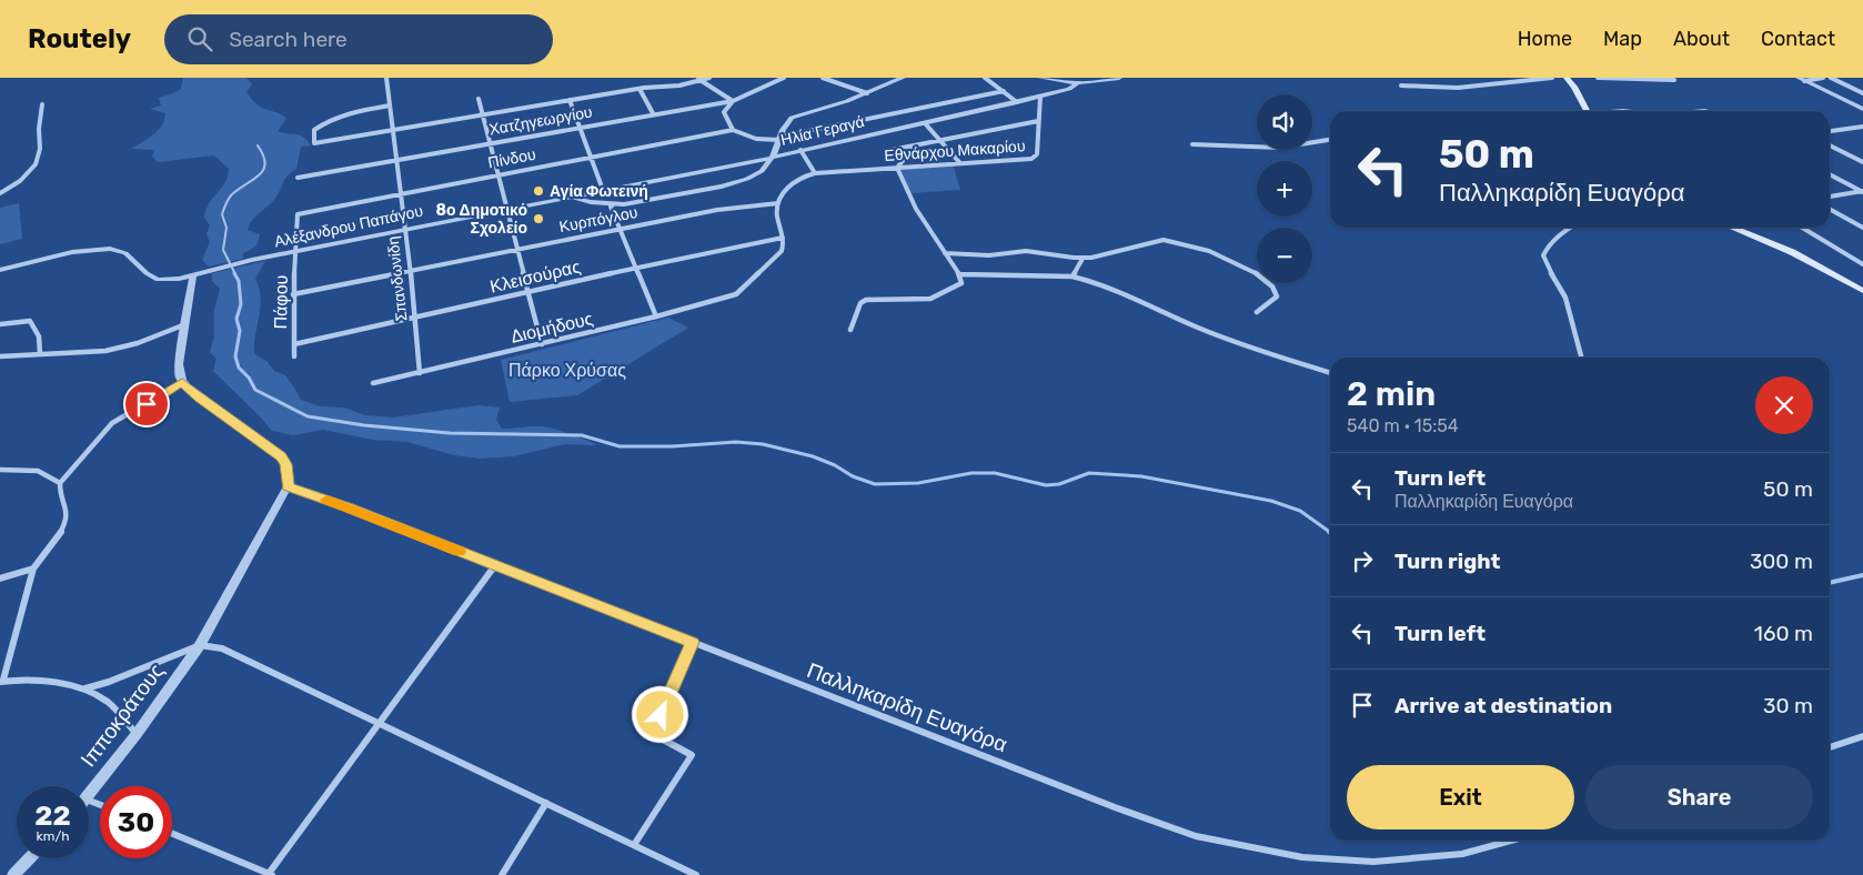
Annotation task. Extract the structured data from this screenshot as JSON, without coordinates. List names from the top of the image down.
{
  "streets": {
    "street": [
      "Χατζηγεωργίου",
      "Ηλία Γεραγά",
      "Εθνάρχου Μακαρίου",
      "Πίνδου",
      "Κυρπόγλου",
      "Αλέξανδρου Παπάγου",
      "Κλεισούρας",
      "Σπανδωνίδη",
      "Πάφου",
      "Διομήδους",
      "Παλληκαρίδη Ευαγόρα",
      "Ιπποκράτους"
    ]
  },
  "crossings": [
    ["Χατζηγεωργίου", "Σπανδωνίδη"],
    ["Ηλία Γεραγά", "Εθνάρχου Μακαρίου"],
    ["Ηλία Γεραγά", "Αλέξανδρου Παπάγου"],
    ["Πίνδου", "Σπανδωνίδη"],
    ["Πίνδου", "Πάφου"],
    ["Κυρπόγλου", "Σπανδωνίδη"],
    ["Κυρπόγλου", "Πάφου"],
    ["Αλέξανδρου Παπάγου", "Σπανδωνίδη"],
    ["Αλέξανδρου Παπάγου", "Πάφου"],
    ["Κλεισούρας", "Σπανδωνίδη"],
    ["Κλεισούρας", "Πάφου"],
    ["Κλεισούρας", "Διομήδους"],
    ["Σπανδωνίδη", "Διομήδους"]
  ],
  "parks": ["Πάρκο Χρύσας"],
  "places": ["Αγία Φωτεινή", "8ο Δημοτικό Σχολείο"],
  "page": {
    "header": "Routely",
    "search": "Search here",
    "nav": [
      "Home",
      "Map",
      "About",
      "Contact"
    ],
    "map_buttons": ["+", "−"],
    "turn": ["50 m", "Παλληκαρίδη Ευαγόρα"],
    "heading": ["2 min", "540 m · 15:54"],
    "list": [
      {
        "name": "Turn left",
        "note": "Παλληκαρίδη Ευαγόρα",
        "value": "50 m"
      },
      {
        "name": "Turn right",
        "value": "300 m"
      },
      {
        "name": "Turn left",
        "value": "160 m"
      },
      {
        "name": "Arrive at destination",
        "value": "30 m"
      }
    ],
    "buttons": ["Exit", "Share"],
    "speed": "22 km/h",
    "limit": "30"
  }
}
